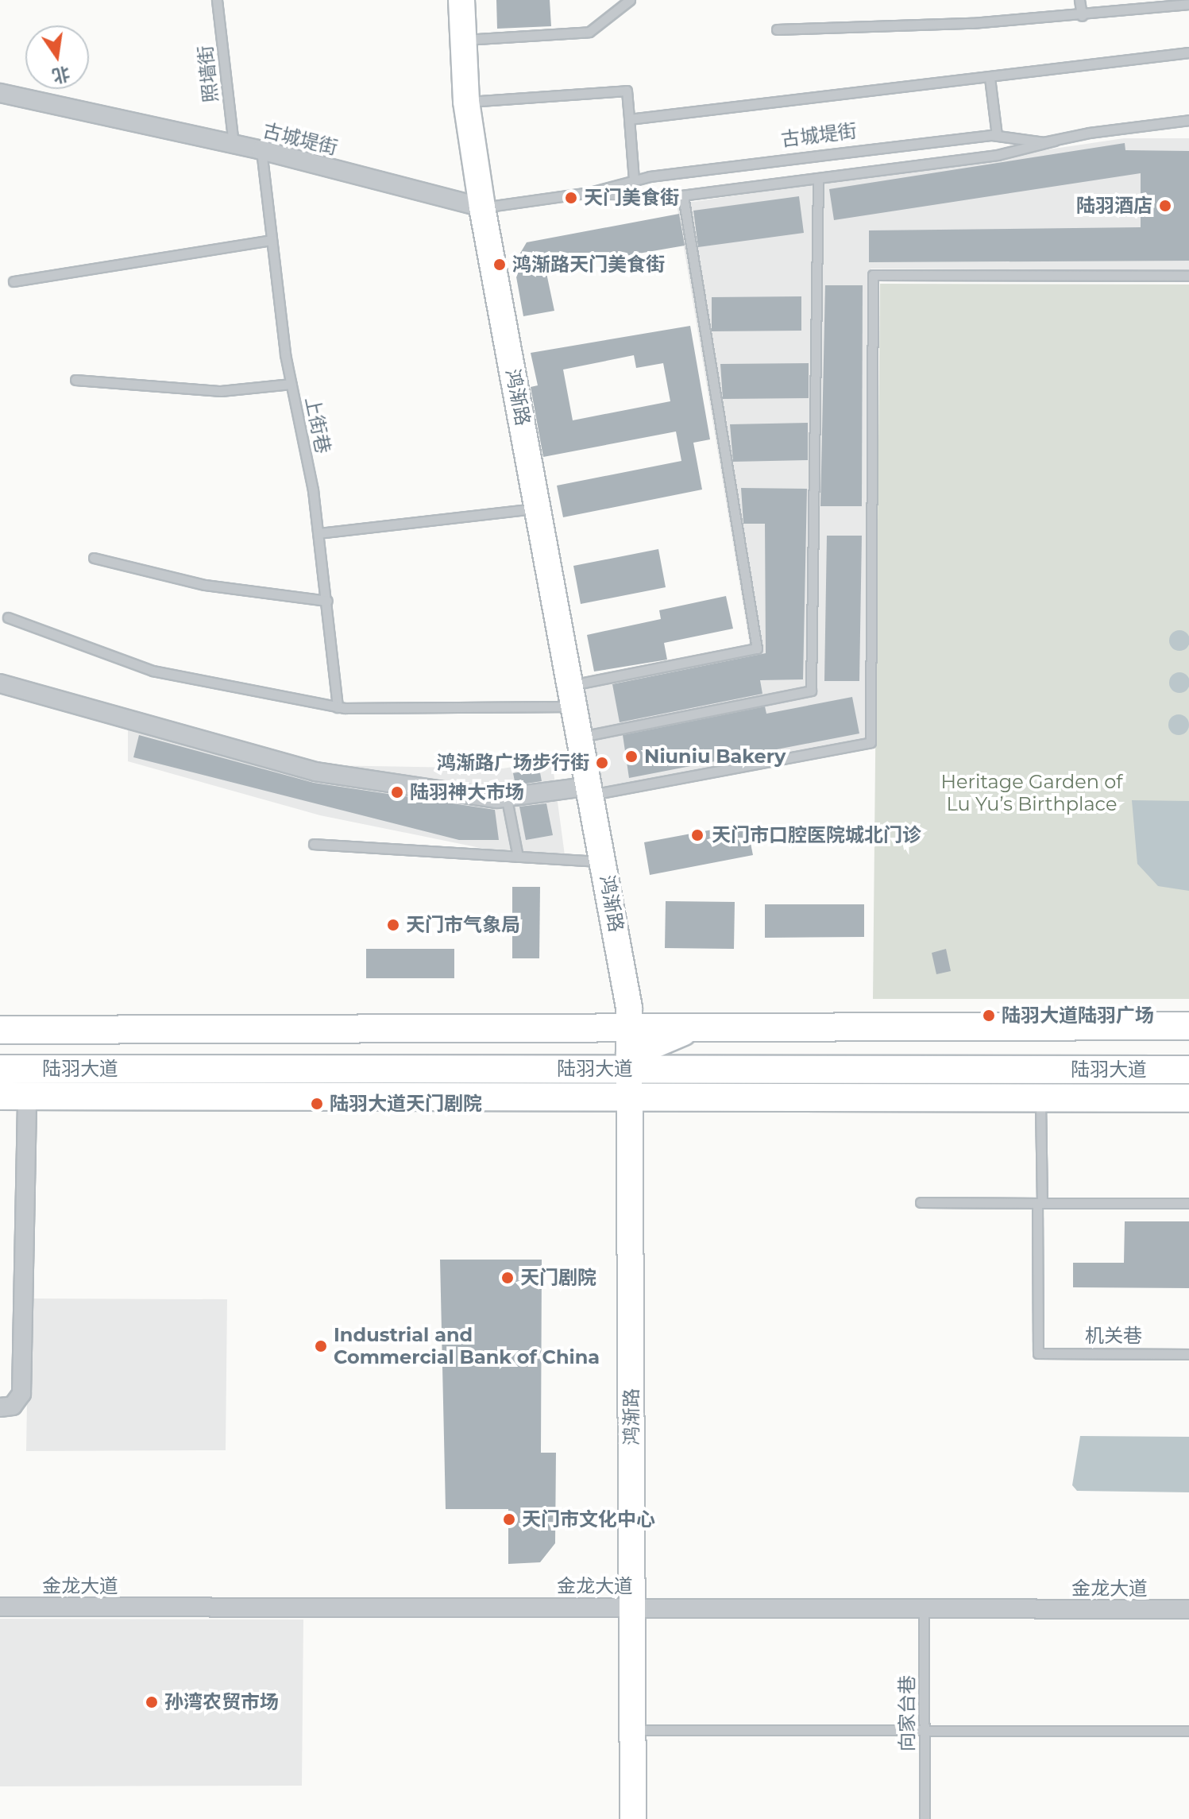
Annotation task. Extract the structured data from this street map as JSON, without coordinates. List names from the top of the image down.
{
  "streets": {
    "main road": ["陆羽大道"],
    "street": ["古城堤街", "鸿渐路", "金龙大道"],
    "lane": [
      "照墙街",
      "上街巷",
      "机关巷",
      "向家台巷"
    ]
  },
  "crossings": [
    ["照墙街", "古城堤街"],
    ["古城堤街", "鸿渐路"],
    ["古城堤街", "上街巷"],
    ["鸿渐路", "陆羽大道"],
    ["鸿渐路", "金龙大道"],
    ["金龙大道", "向家台巷"]
  ],
  "parks": ["Heritage Garden of Lu Yu’s Birthplace"],
  "places": [
    "天门美食街",
    "陆羽酒店",
    "鸿渐路天门美食街",
    "Niuniu Bakery",
    "鸿渐路广场步行街",
    "陆羽神大市场",
    "天门市口腔医院城北门诊",
    "天门市气象局",
    "陆羽大道陆羽广场",
    "陆羽大道天门剧院",
    "天门剧院",
    "Industrial and Commercial Bank of China",
    "天门市文化中心",
    "孙湾农贸市场"
  ],
  "north": "bottom"
}
